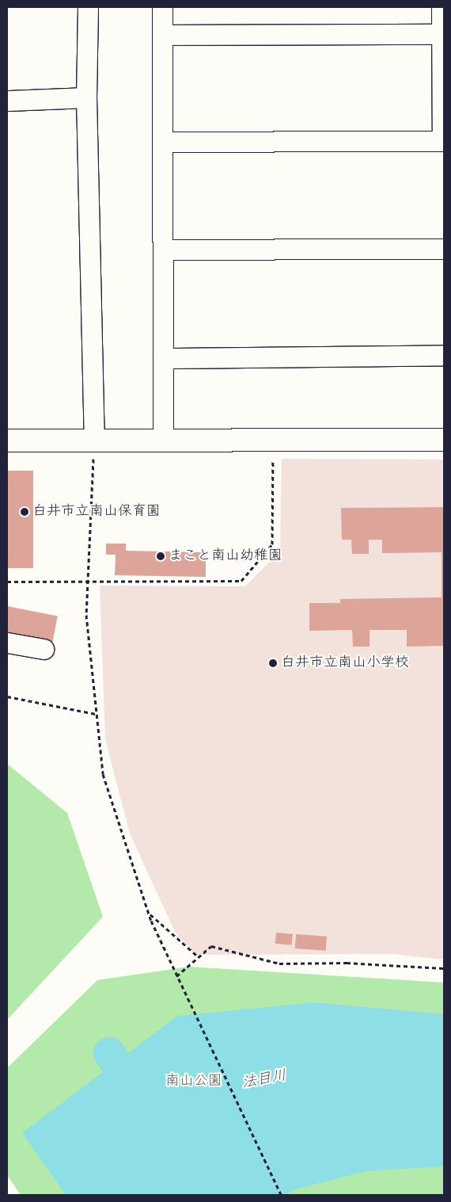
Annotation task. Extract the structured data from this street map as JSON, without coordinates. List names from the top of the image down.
{
  "water": ["法目川"],
  "parks": ["南山公園"],
  "places": ["白井市立南山保育園", "まこと南山幼稚園", "白井市立南山小学校"]
}
